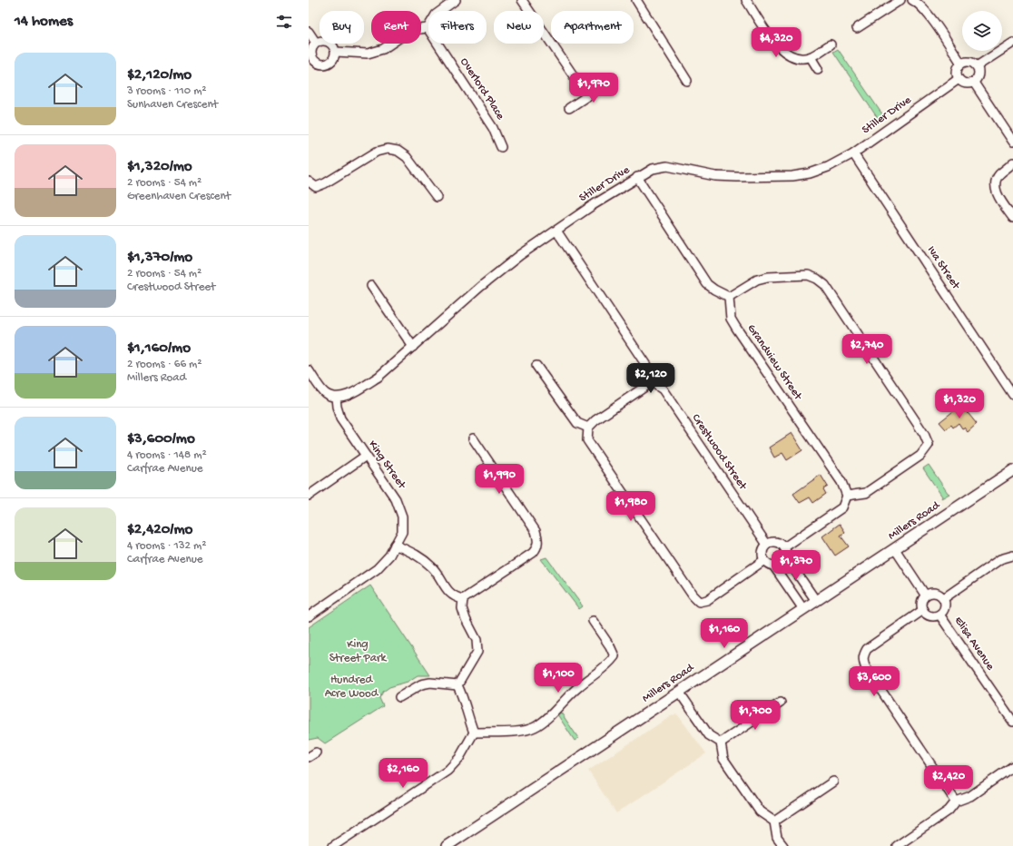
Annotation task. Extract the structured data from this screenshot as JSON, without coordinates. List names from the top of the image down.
{
  "streets": {
    "street": [
      "Overlord Place",
      "Stiller Drive",
      "Iva Street",
      "Grandview Street",
      "Crestwood Street",
      "King Street",
      "Millers Road",
      "Elisa Avenue"
    ]
  },
  "crossings": [
    ["Stiller Drive", "Iva Street"],
    ["Stiller Drive", "Crestwood Street"],
    ["Stiller Drive", "King Street"]
  ],
  "parks": ["King Street Park", "Hundred Acre Wood"],
  "page": {
    "heading": "14 homes",
    "chip": [
      "Buy",
      "Rent",
      "Filters",
      "New",
      "Apartment"
    ],
    "price": [
      "$4,320",
      "$1,970",
      "$2,740",
      "$2,120",
      "$1,320",
      "$1,990",
      "$1,980",
      "$1,370",
      "$1,160",
      "$1,100",
      "$3,600",
      "$1,700",
      "$2,160",
      "$2,420"
    ],
    "list": [
      {
        "name": "$2,120/mo",
        "note": "3 rooms · 110 m² · Sunhaven Crescent"
      },
      {
        "name": "$1,320/mo",
        "note": "2 rooms · 54 m² · Greenhaven Crescent"
      },
      {
        "name": "$1,370/mo",
        "note": "2 rooms · 54 m² · Crestwood Street"
      },
      {
        "name": "$1,160/mo",
        "note": "2 rooms · 66 m² · Millers Road"
      },
      {
        "name": "$3,600/mo",
        "note": "4 rooms · 148 m² · Carfrae Avenue"
      },
      {
        "name": "$2,420/mo",
        "note": "4 rooms · 132 m² · Carfrae Avenue"
      }
    ]
  }
}
